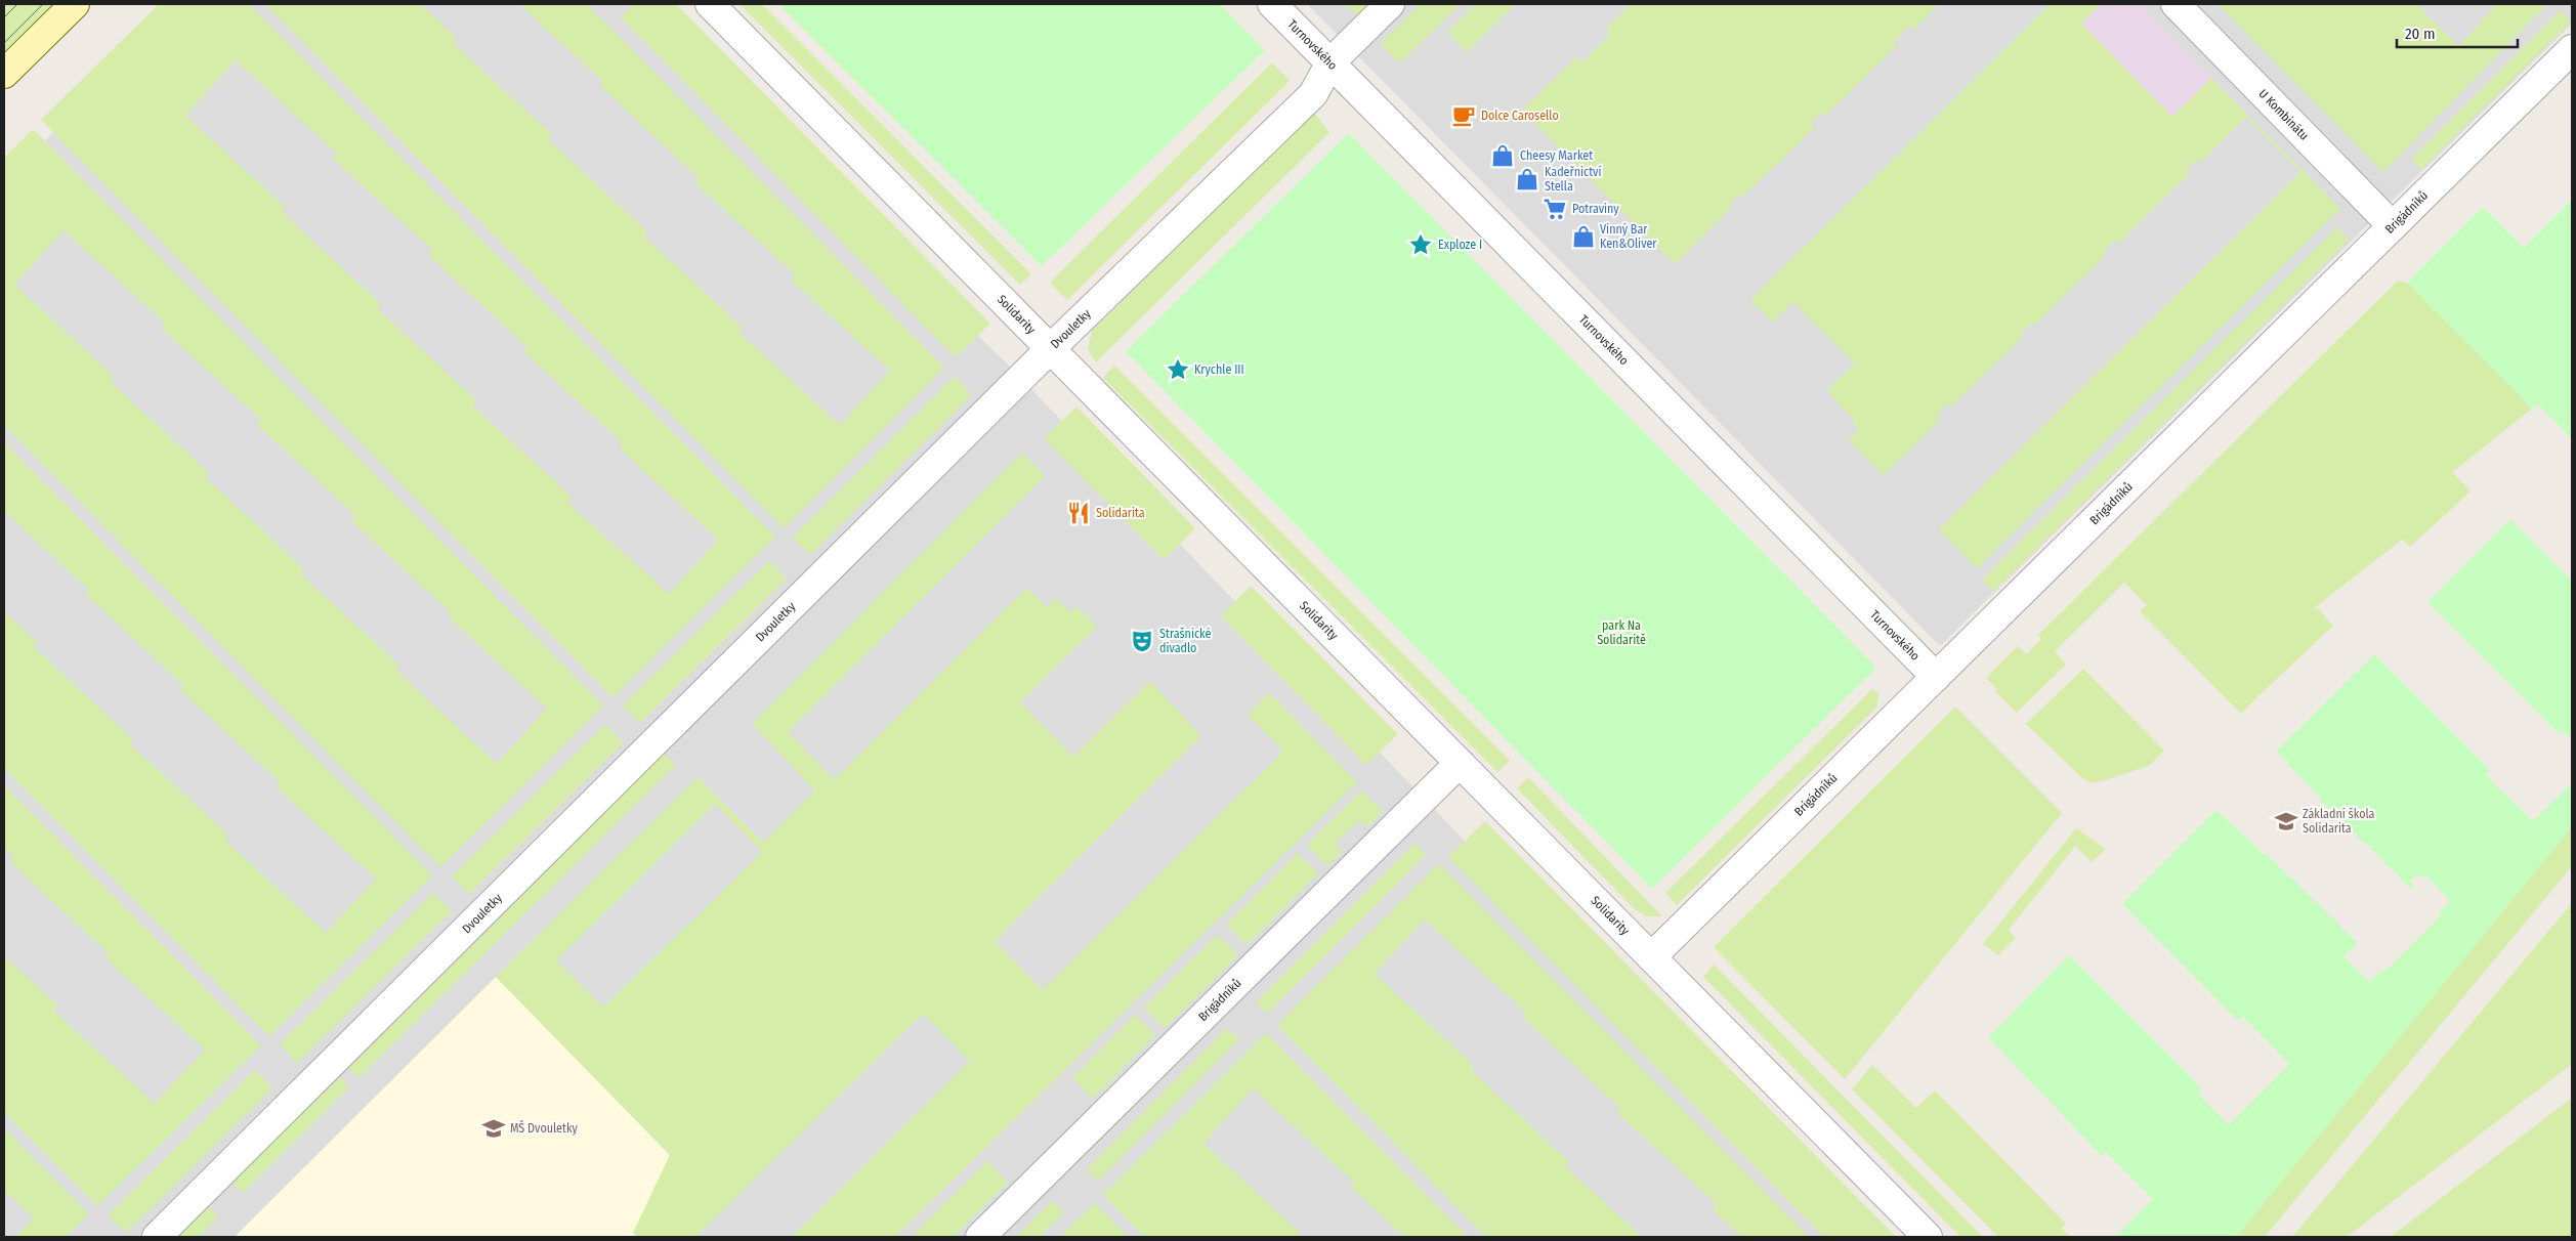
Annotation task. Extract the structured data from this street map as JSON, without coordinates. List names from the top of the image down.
{
  "streets": {
    "street": [
      "Turnovského",
      "U Kombinátu",
      "Brigádníků",
      "Solidarity",
      "Dvouletky"
    ]
  },
  "crossings": [
    ["Turnovského", "Brigádníků"],
    ["Turnovského", "Dvouletky"],
    ["U Kombinátu", "Brigádníků"],
    ["Brigádníků", "Solidarity"],
    ["Solidarity", "Dvouletky"]
  ],
  "parks": ["park Na Solidaritě"],
  "places": {
    "cafe": ["Dolce Carosello"],
    "shop": ["Cheesy Market", "Kadeřnictví Stella", "Vinný Bar Ken&Oliver"],
    "supermarket": ["Potraviny"],
    "place": ["Exploze I", "Krychle III"],
    "restaurant": ["Solidarita"],
    "theatre": ["Strašnické divadlo"],
    "school or university": ["Základní škola Solidarita", "MŠ Dvouletky"]
  },
  "scale_bar": "20 m"
}
